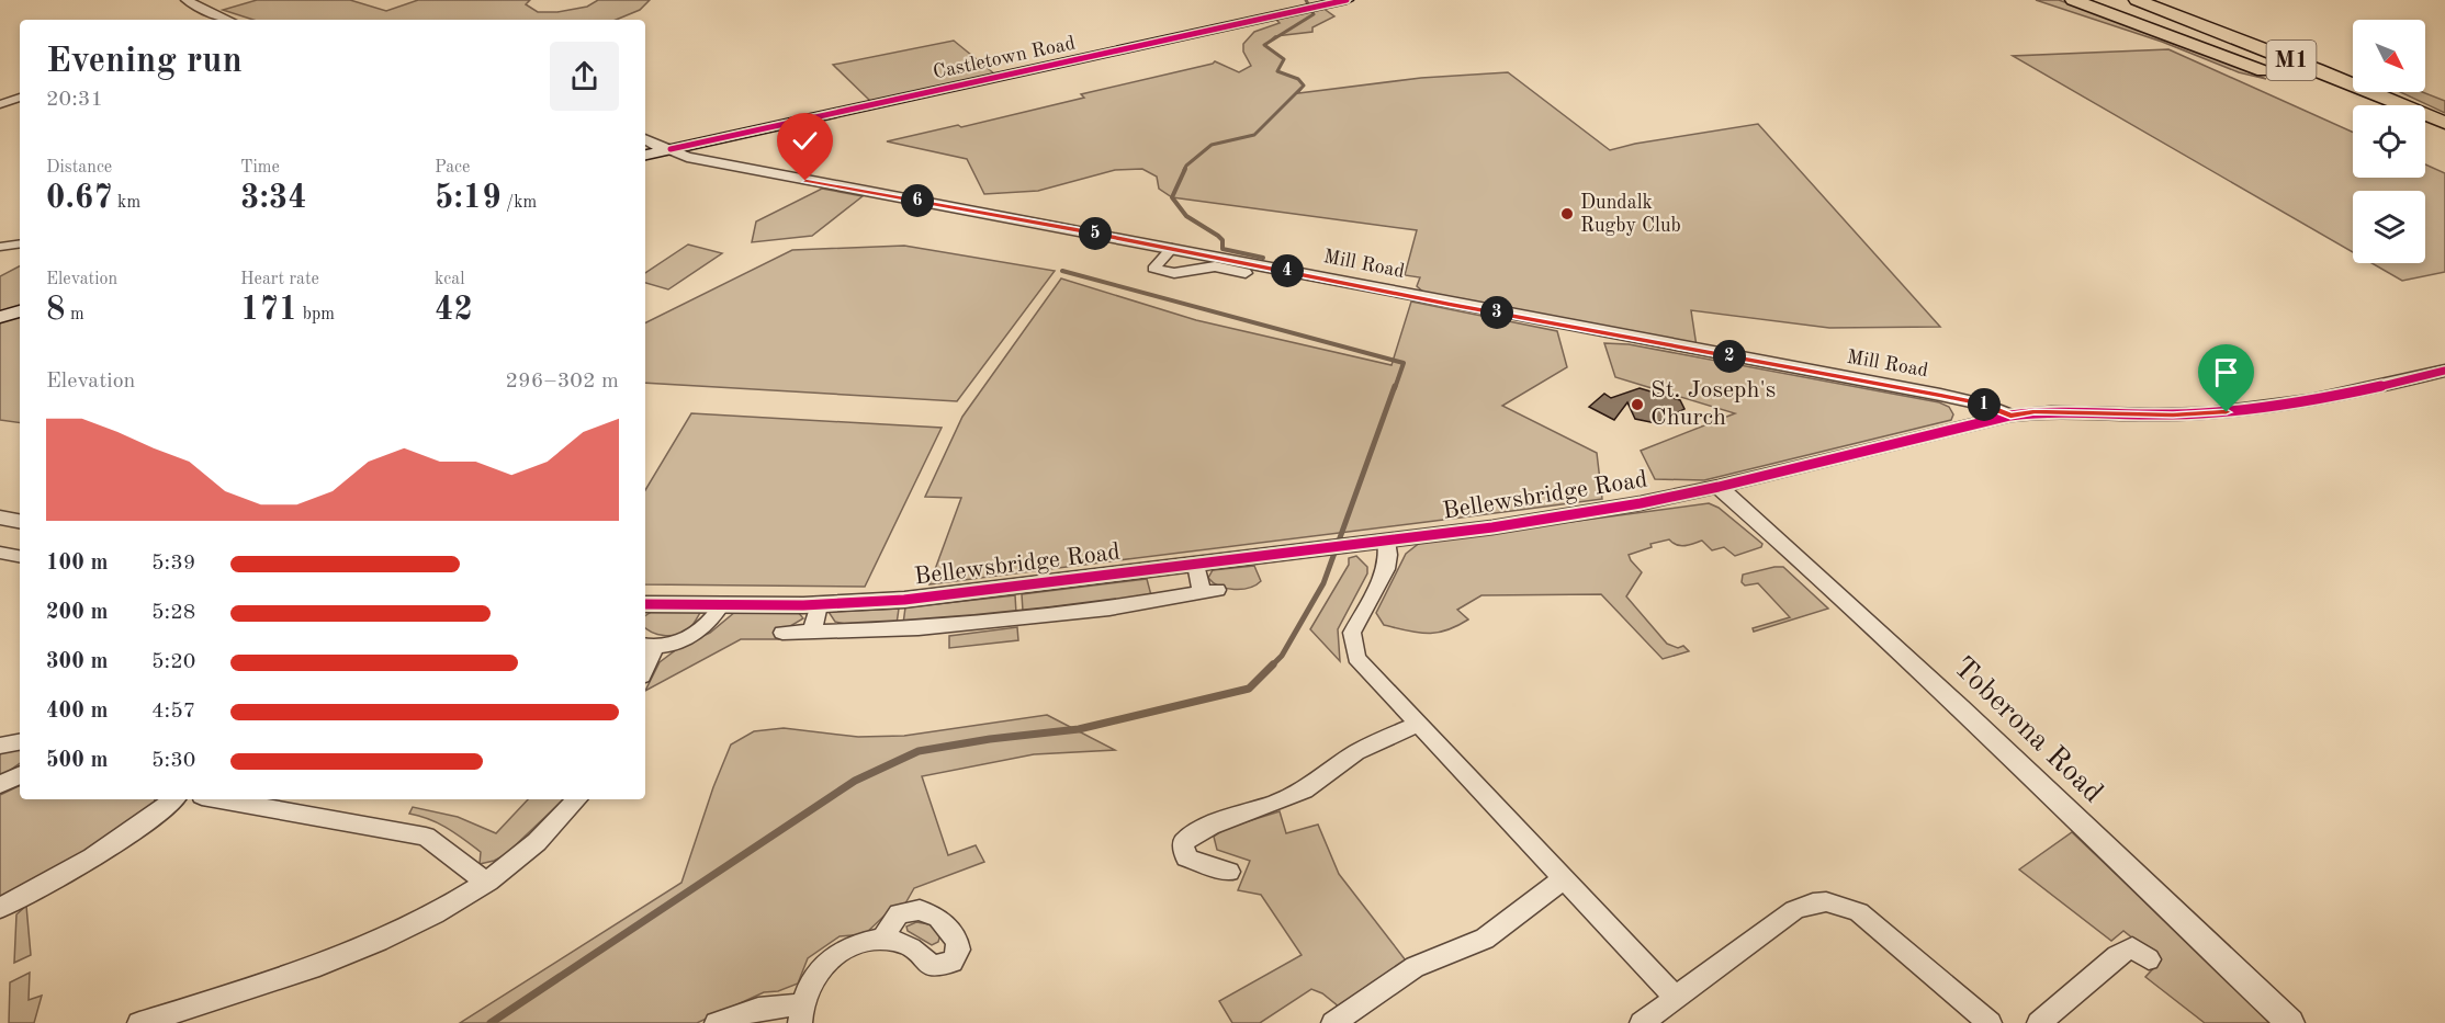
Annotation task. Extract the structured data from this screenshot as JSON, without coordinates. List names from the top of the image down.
{
  "streets": {
    "highway": ["M1"],
    "main road": ["Castletown Road"],
    "street": ["Mill Road", "Bellewsbridge Road", "Toberona Road"]
  },
  "crossings": [
    ["Castletown Road", "Mill Road"],
    ["Mill Road", "Bellewsbridge Road"],
    ["Bellewsbridge Road", "Toberona Road"]
  ],
  "places": ["Dundalk Rugby Club", "St. Joseph's Church"],
  "north": "bottom right",
  "page": {
    "heading": ["Evening run", "20:31"],
    "stats": [
      ["Distance", "0.67 km"],
      ["Time", "3:34"],
      ["Pace", "5:19 /km"],
      ["Elevation", "8 m"],
      ["Heart rate", "171 bpm"],
      ["kcal", "42"]
    ],
    "pins": [
      "6",
      "5",
      "4",
      "3",
      "2",
      "1"
    ],
    "chart": ["Elevation", "296–302 m"],
    "list": [
      {
        "name": "100 m",
        "note": "5:39"
      },
      {
        "name": "200 m",
        "note": "5:28"
      },
      {
        "name": "300 m",
        "note": "5:20"
      },
      {
        "name": "400 m",
        "note": "4:57"
      },
      {
        "name": "500 m",
        "note": "5:30"
      }
    ]
  }
}
